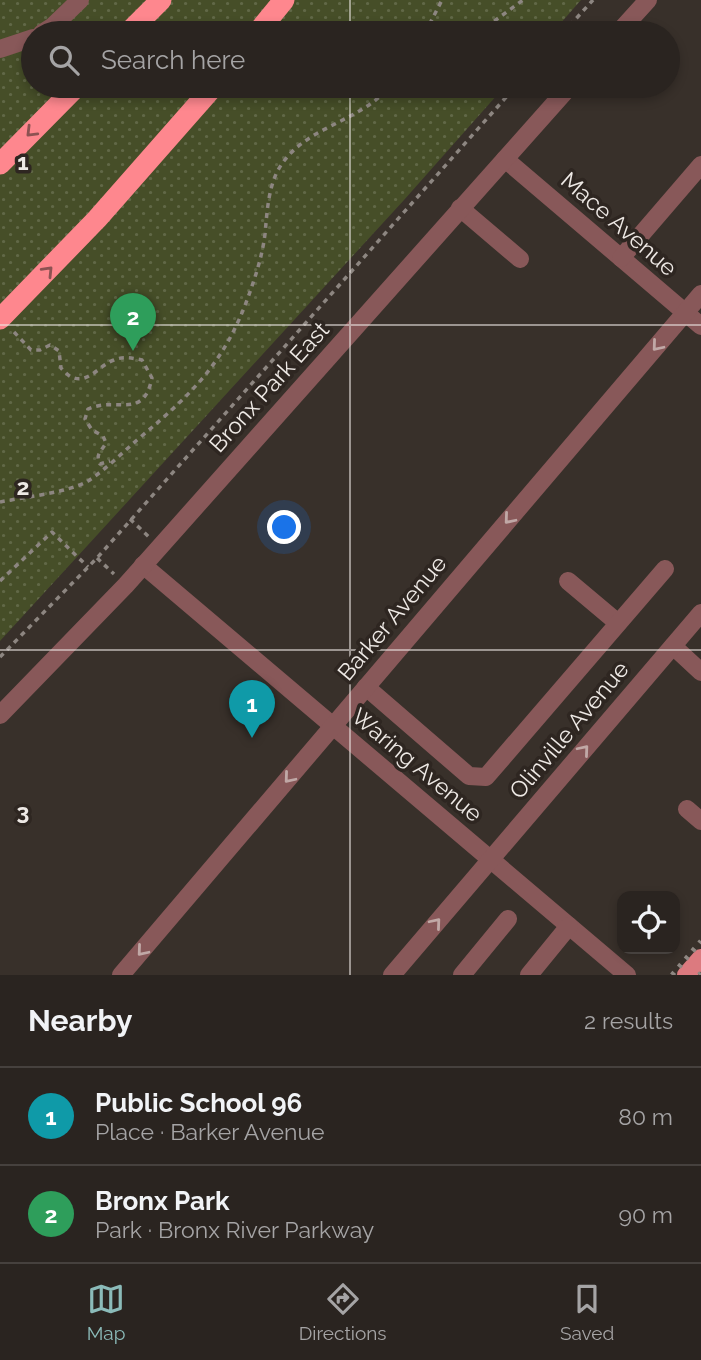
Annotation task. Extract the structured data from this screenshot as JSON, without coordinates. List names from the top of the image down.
{
  "streets": {
    "street": [
      "Mace Avenue",
      "Bronx Park East",
      "Barker Avenue",
      "Olinville Avenue",
      "Waring Avenue"
    ]
  },
  "crossings": [
    ["Mace Avenue", "Bronx Park East"],
    ["Mace Avenue", "Barker Avenue"],
    ["Bronx Park East", "Waring Avenue"],
    ["Barker Avenue", "Waring Avenue"],
    ["Olinville Avenue", "Waring Avenue"]
  ],
  "one_way": ["Barker Avenue"],
  "page": {
    "search": "Search here",
    "pins": ["2", "1"],
    "heading": ["Nearby", "2 results"],
    "list": [
      {
        "mark": "1",
        "name": "Public School 96",
        "note": "Place · Barker Avenue",
        "value": "80 m"
      },
      {
        "mark": "2",
        "name": "Bronx Park",
        "note": "Park · Bronx River Parkway",
        "value": "90 m"
      }
    ],
    "nav": ["Map", "Directions", "Saved"]
  },
  "grid": {
    "rows": ["1", "2", "3"]
  }
}
